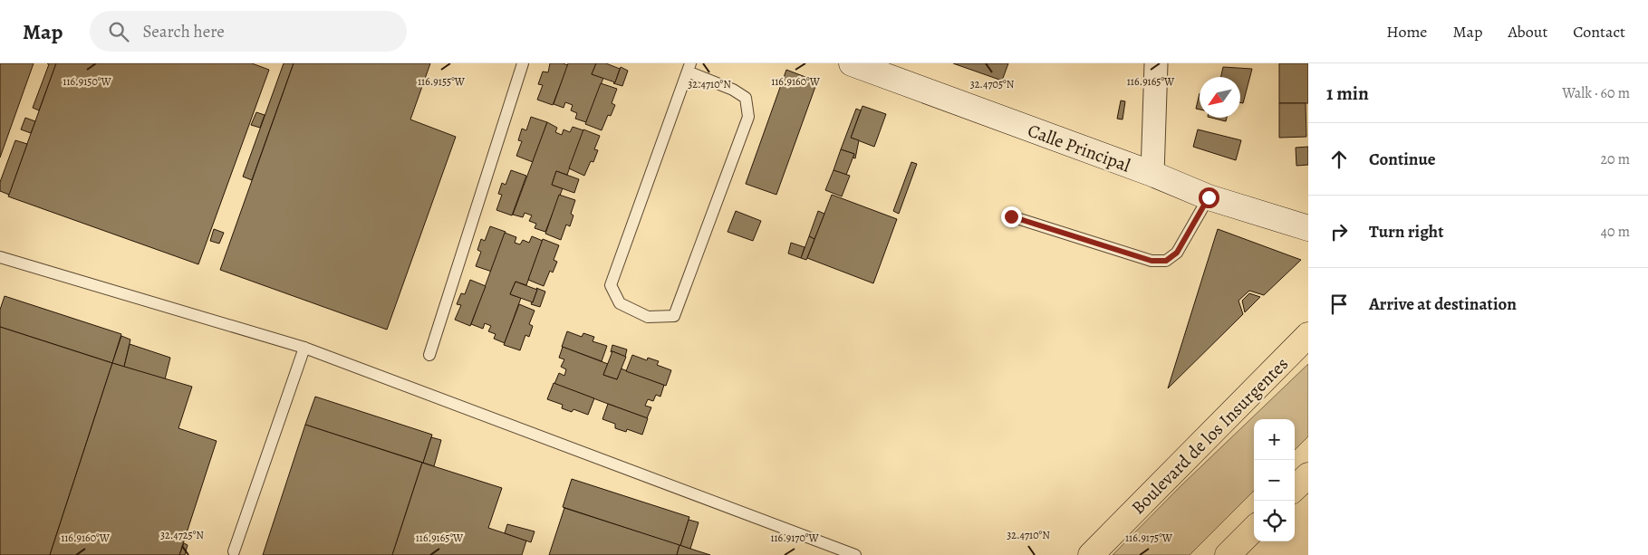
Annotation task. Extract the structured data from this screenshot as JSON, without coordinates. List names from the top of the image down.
{
  "streets": {
    "main road": ["Boulevard de los Insurgentes"],
    "street": ["Calle Principal"]
  },
  "north": "bottom left",
  "page": {
    "header": "Map",
    "search": "Search here",
    "nav": [
      "Home",
      "Map",
      "About",
      "Contact"
    ],
    "heading": ["1 min", "Walk · 60 m"],
    "list": [
      ["Continue", "20 m"],
      ["Turn right", "40 m"],
      "Arrive at destination"
    ],
    "map_buttons": ["+", "−"]
  },
  "coordinates": [
    "116.9150°W",
    "116.9155°W",
    "116.9160°W",
    "116.9165°W",
    "32.4710°N",
    "32.4705°N",
    "32.4725°N",
    "116.9170°W",
    "116.9175°W"
  ]
}
